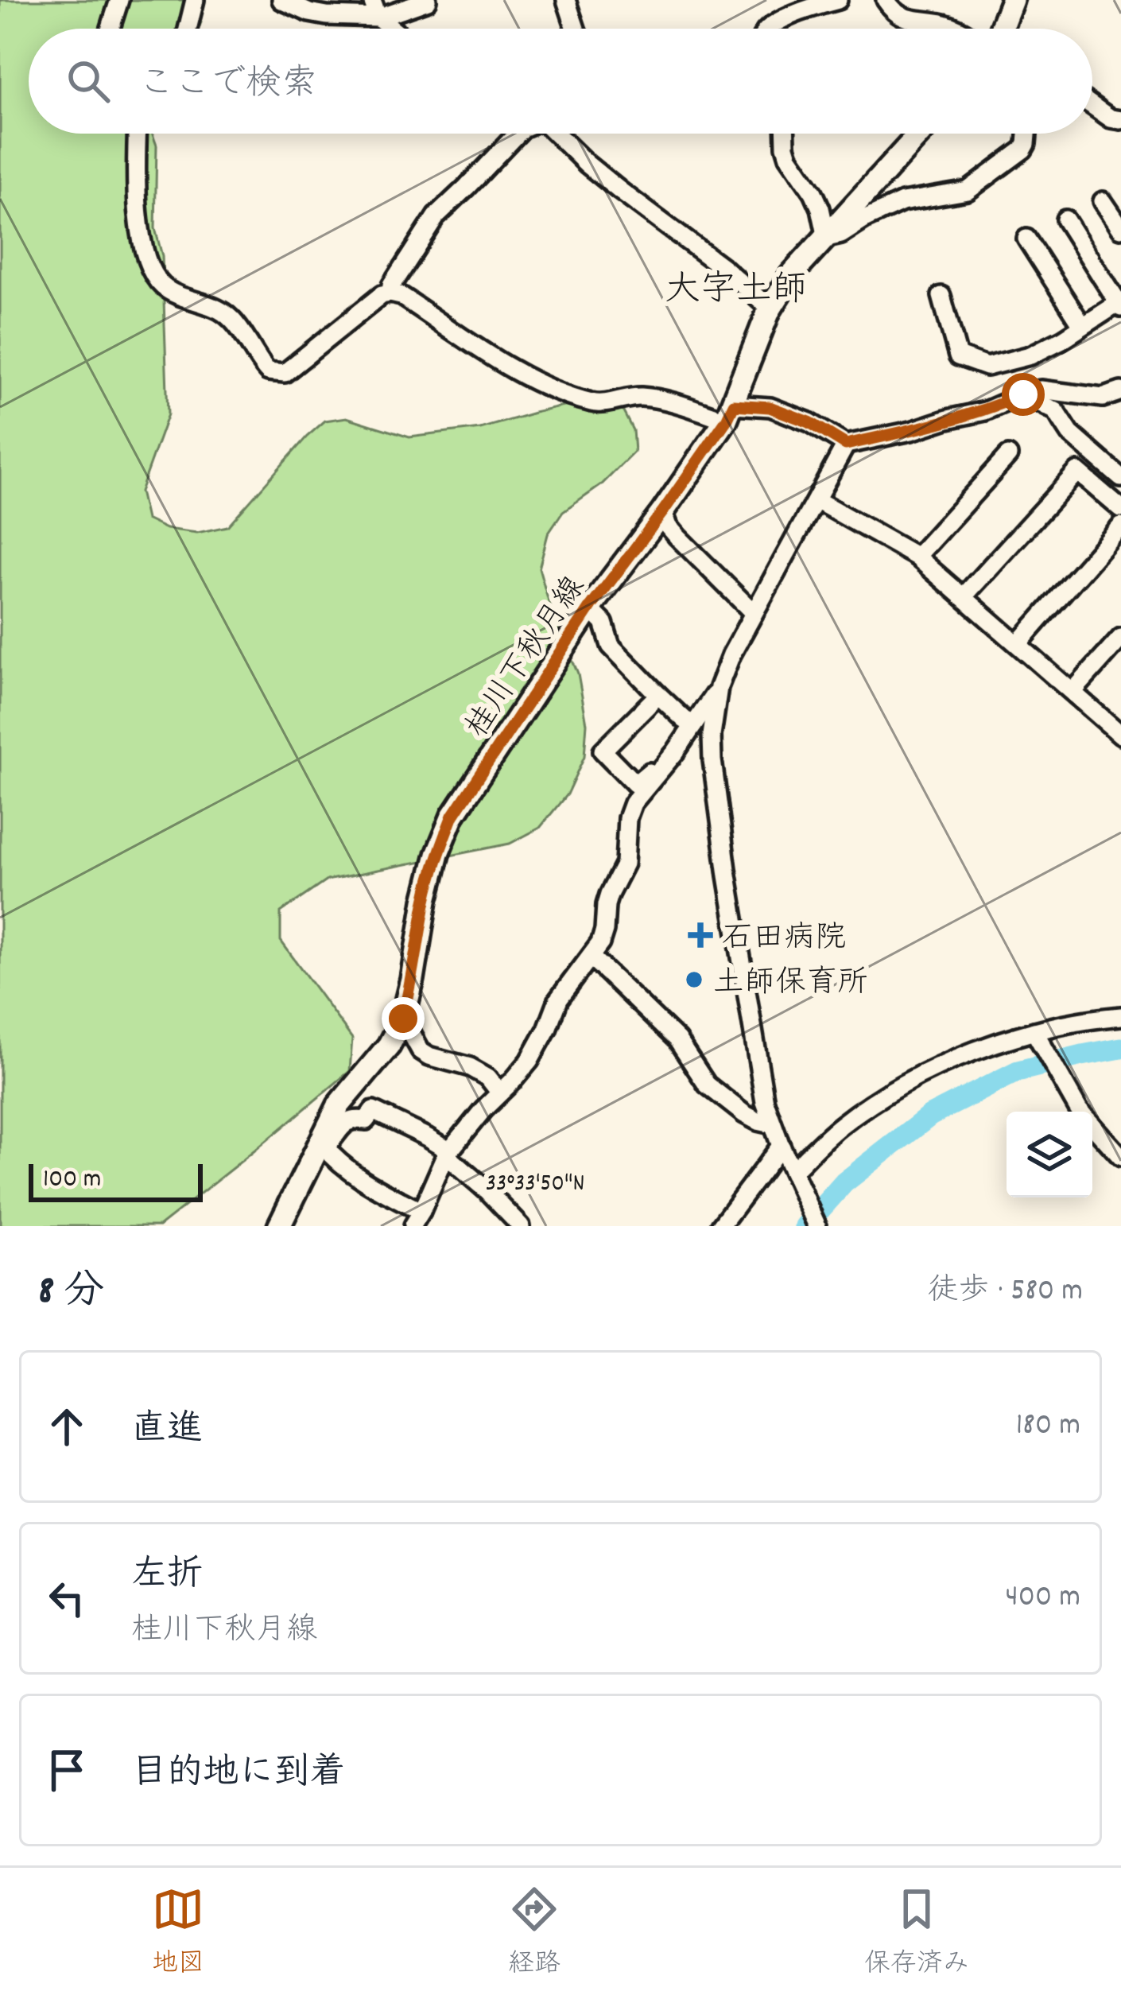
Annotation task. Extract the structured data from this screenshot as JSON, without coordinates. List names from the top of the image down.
{
  "streets": {
    "main road": ["桂川下秋月線"]
  },
  "districts": ["大字土師"],
  "places": {
    "health": ["石田病院"],
    "other": ["土師保育所"]
  },
  "scale_bar": "100 m",
  "page": {
    "search": "ここで検索",
    "scale": "100 m",
    "heading": ["8 分", "徒歩 · 580 m"],
    "list": [
      ["直進", "180 m"],
      ["左折", "桂川下秋月線", "400 m"],
      "目的地に到着"
    ],
    "nav": ["地図", "経路", "保存済み"]
  },
  "coordinates": ["33°33'50\"N"]
}
